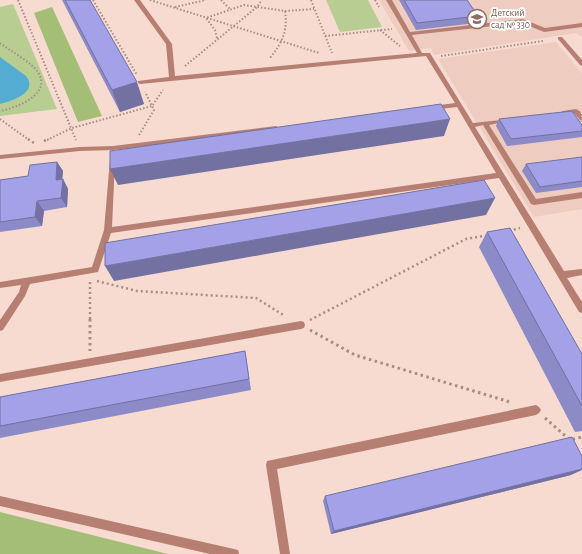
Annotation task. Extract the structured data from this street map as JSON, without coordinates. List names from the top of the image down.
{
  "places": {
    "school or university": ["Детский сад № 330"]
  }
}
